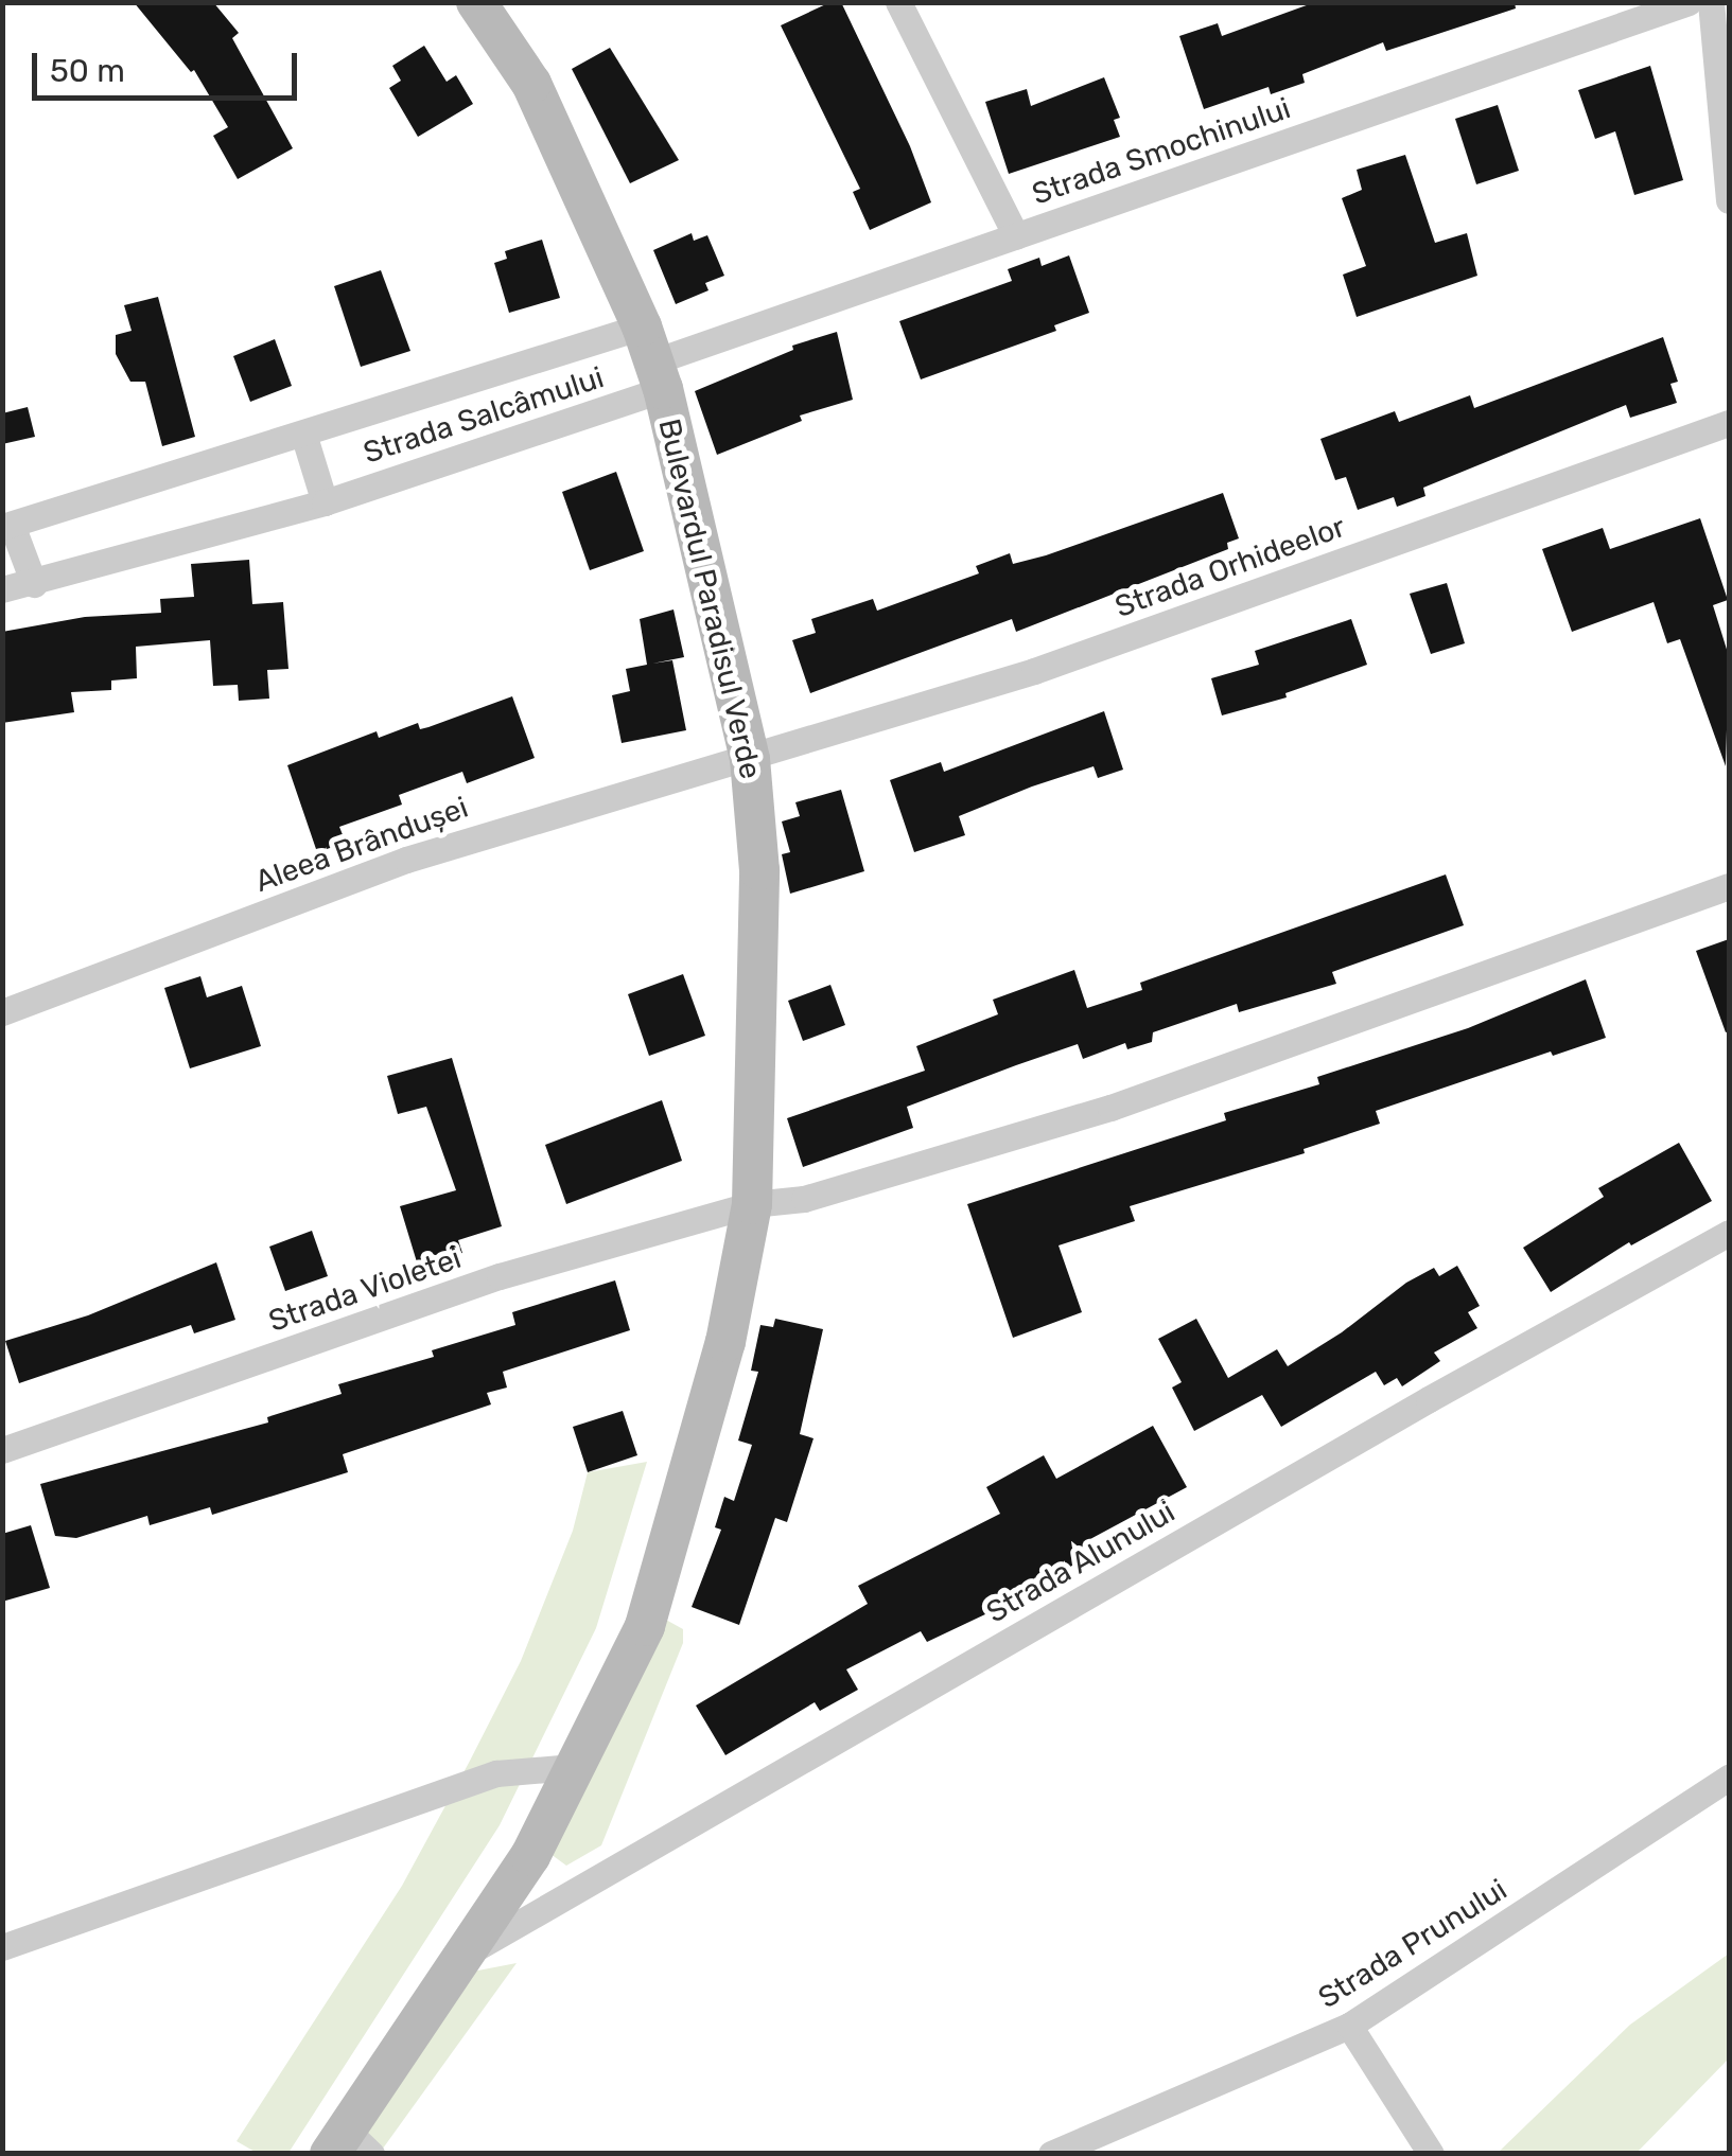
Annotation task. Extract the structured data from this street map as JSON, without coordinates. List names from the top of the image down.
{
  "streets": {
    "street": [
      "Strada Smochinului",
      "Strada Salcâmului",
      "Strada Orhideelor",
      "Bulevardul Paradisul Verde",
      "Aleea Brândușei",
      "Strada Violetei",
      "Strada Alunului",
      "Strada Prunului"
    ]
  },
  "crossings": [
    ["Strada Smochinului", "Strada Salcâmului"],
    ["Strada Smochinului", "Bulevardul Paradisul Verde"],
    ["Strada Salcâmului", "Bulevardul Paradisul Verde"],
    ["Strada Orhideelor", "Bulevardul Paradisul Verde"],
    ["Strada Orhideelor", "Aleea Brândușei"],
    ["Bulevardul Paradisul Verde", "Aleea Brândușei"],
    ["Bulevardul Paradisul Verde", "Strada Violetei"],
    ["Bulevardul Paradisul Verde", "Strada Alunului"]
  ],
  "scale_bar": "50 m"
}
